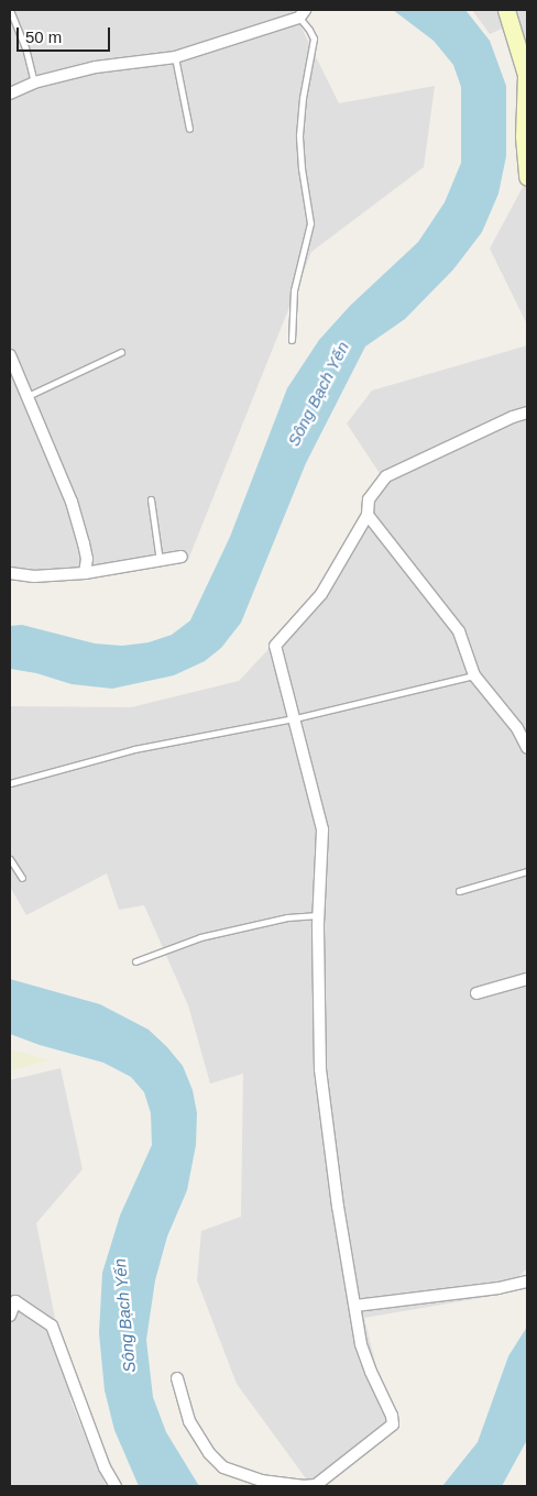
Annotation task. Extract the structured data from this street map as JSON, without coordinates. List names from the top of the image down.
{
  "water": ["Sông Bạch Yến"],
  "scale_bar": "50 m"
}
